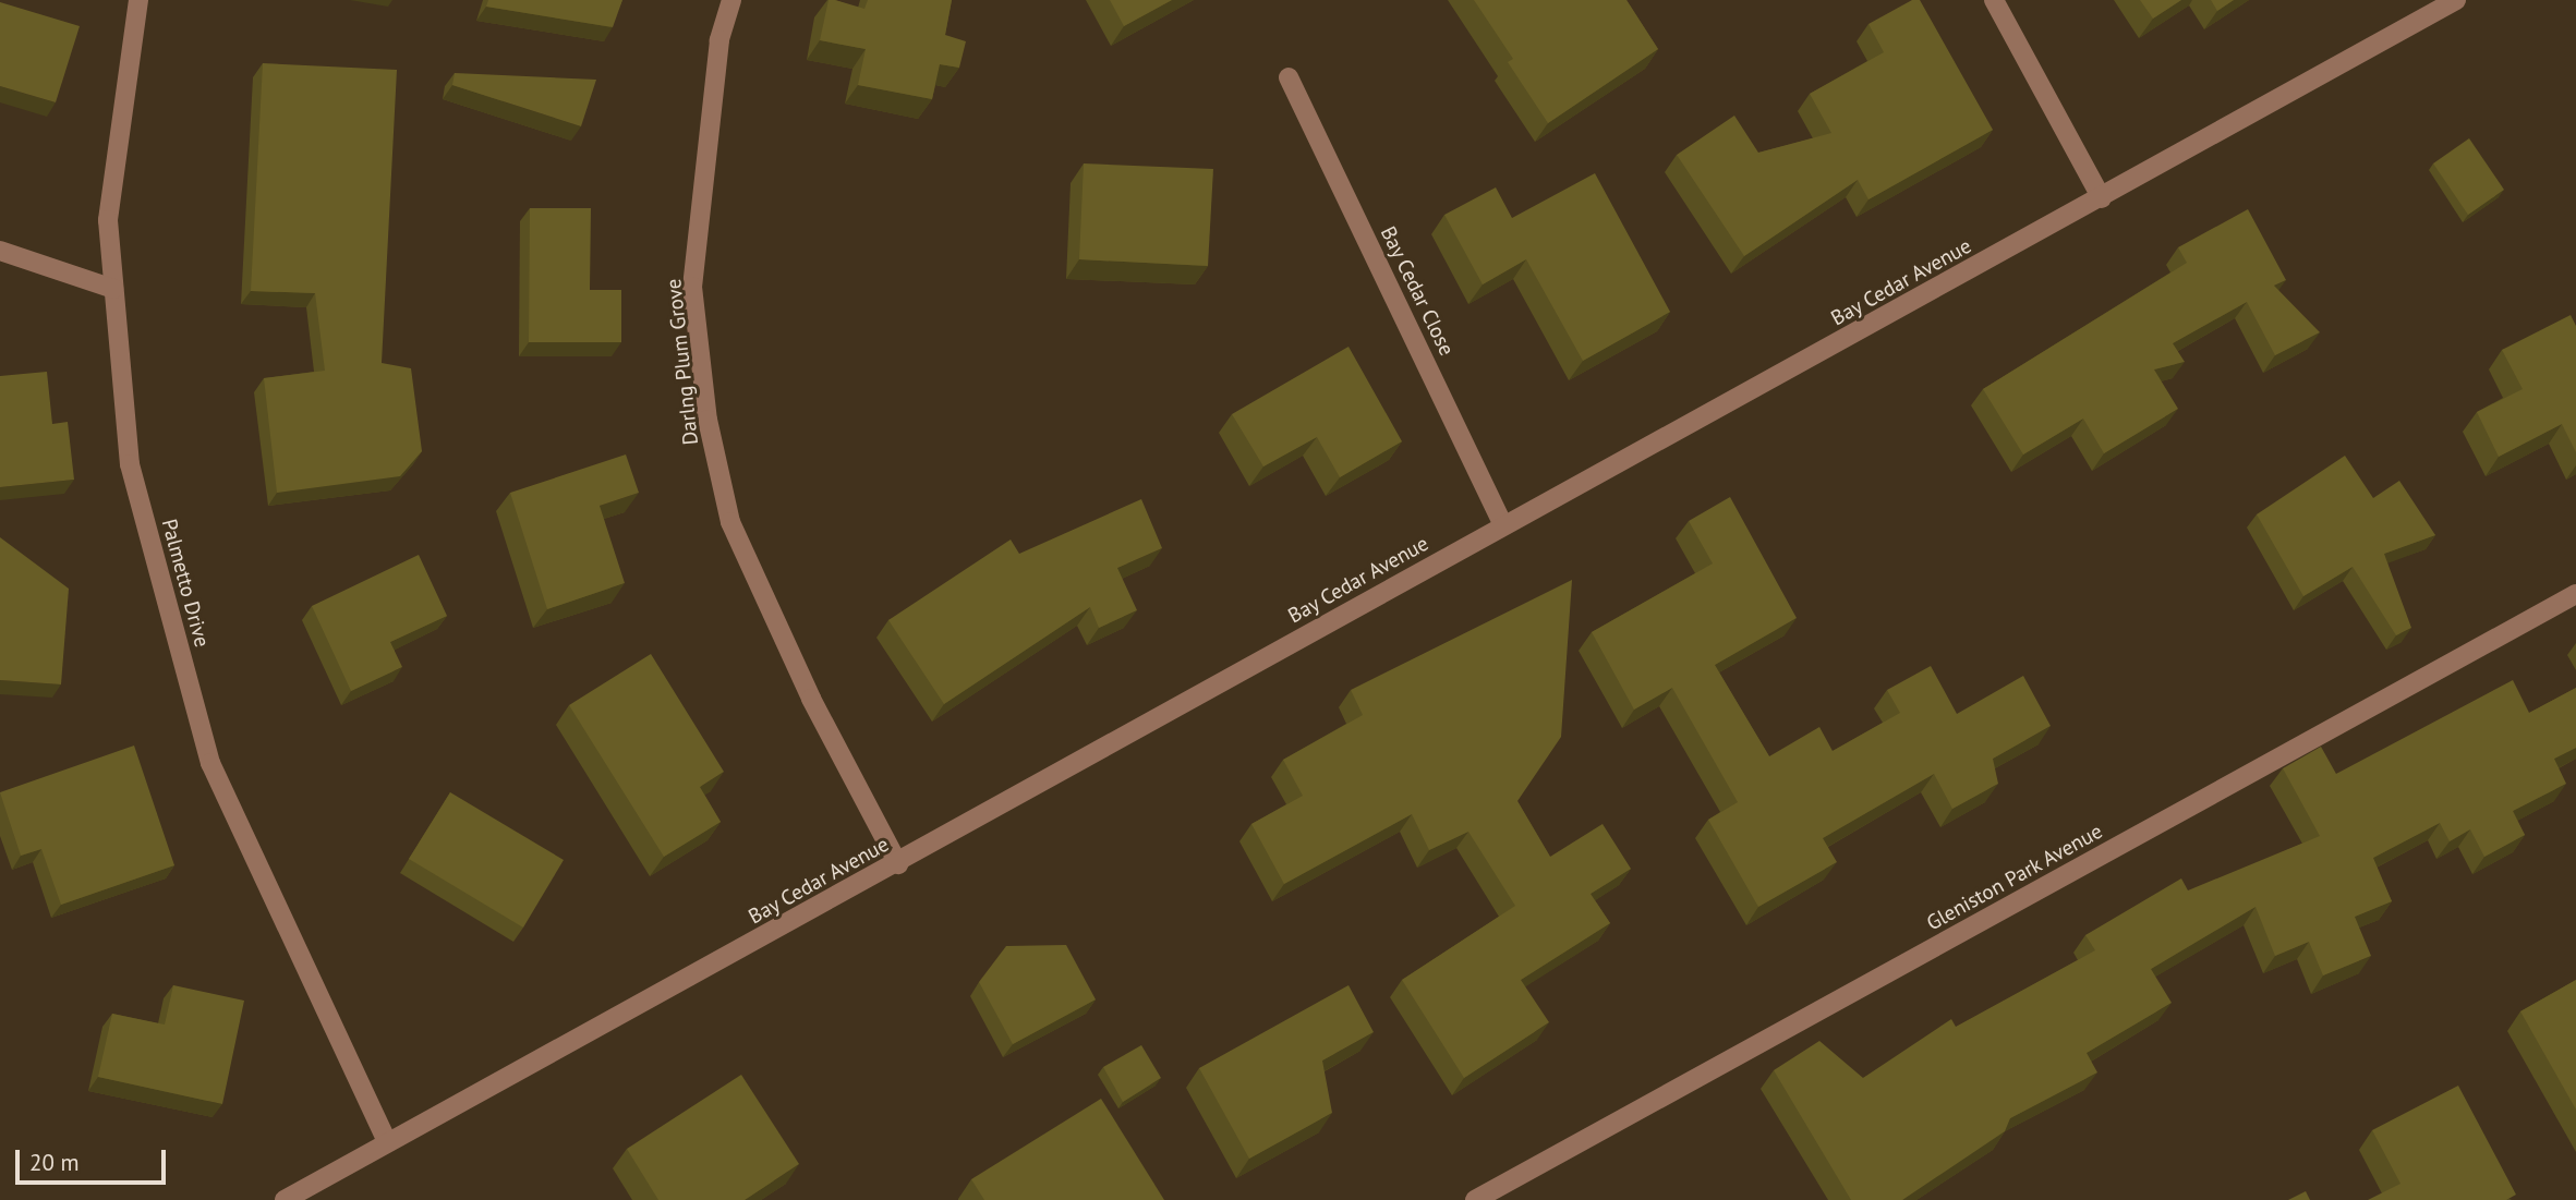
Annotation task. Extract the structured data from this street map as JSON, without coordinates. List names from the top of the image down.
{
  "streets": {
    "street": [
      "Bay Cedar Avenue",
      "Bay Cedar Close",
      "Darlng Plum Grove",
      "Palmetto Drive",
      "Gleniston Park Avenue"
    ]
  },
  "crossings": [
    ["Bay Cedar Avenue", "Bay Cedar Close"],
    ["Bay Cedar Avenue", "Darlng Plum Grove"],
    ["Bay Cedar Avenue", "Palmetto Drive"]
  ],
  "scale_bar": "20 m"
}
